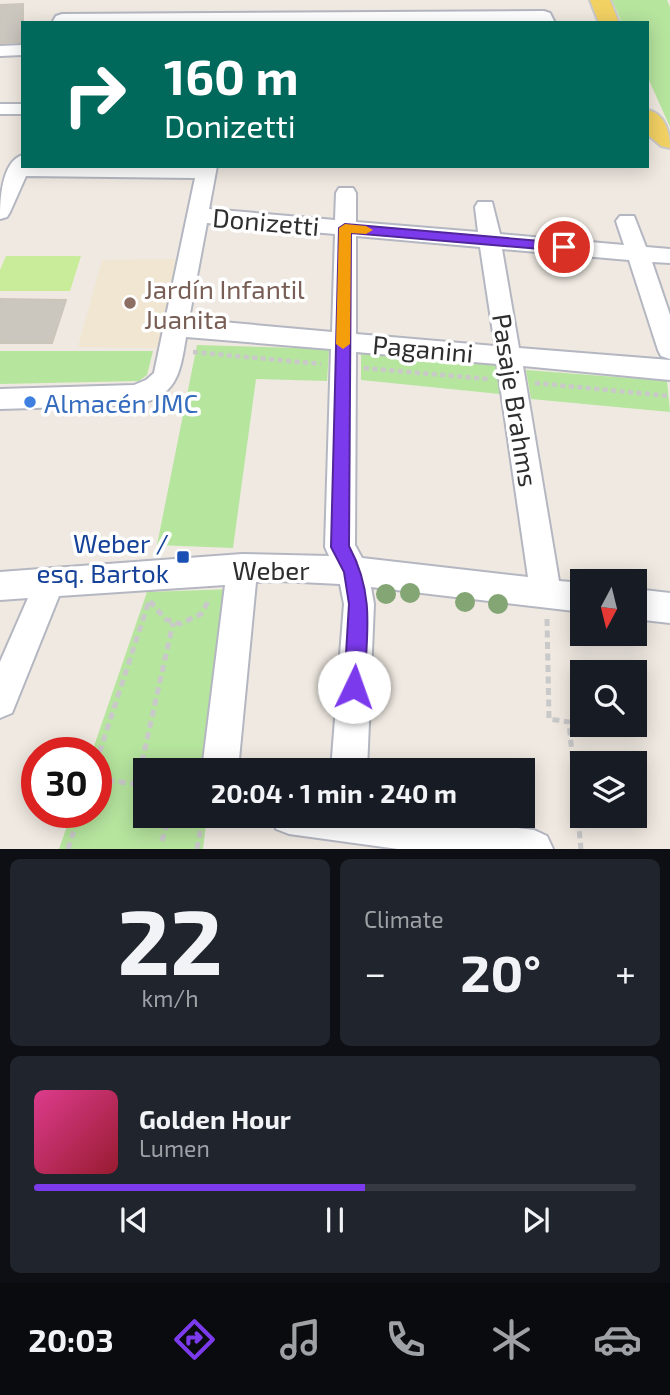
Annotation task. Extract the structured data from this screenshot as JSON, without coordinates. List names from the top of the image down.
{
  "streets": {
    "street": [
      "Donizetti",
      "Paganini",
      "Pasaje Brahms",
      "Weber"
    ]
  },
  "crossings": [
    ["Donizetti", "Pasaje Brahms"],
    ["Paganini", "Pasaje Brahms"],
    ["Pasaje Brahms", "Weber"]
  ],
  "places": {
    "other": ["Jardín Infantil Juanita", "Almacén JMC"],
    "transit": ["Weber / esq. Bartok"]
  },
  "north": "bottom",
  "page": {
    "turn": ["160 m", "Donizetti"],
    "limit": "30",
    "trip": "20:04 · 1 min · 240 m",
    "tile": [
      ["22", "km/h"],
      "Climate"
    ],
    "heat": ["−", "20°", "+"],
    "song": ["Golden Hour", "Lumen"],
    "tabs": "20:03"
  }
}
